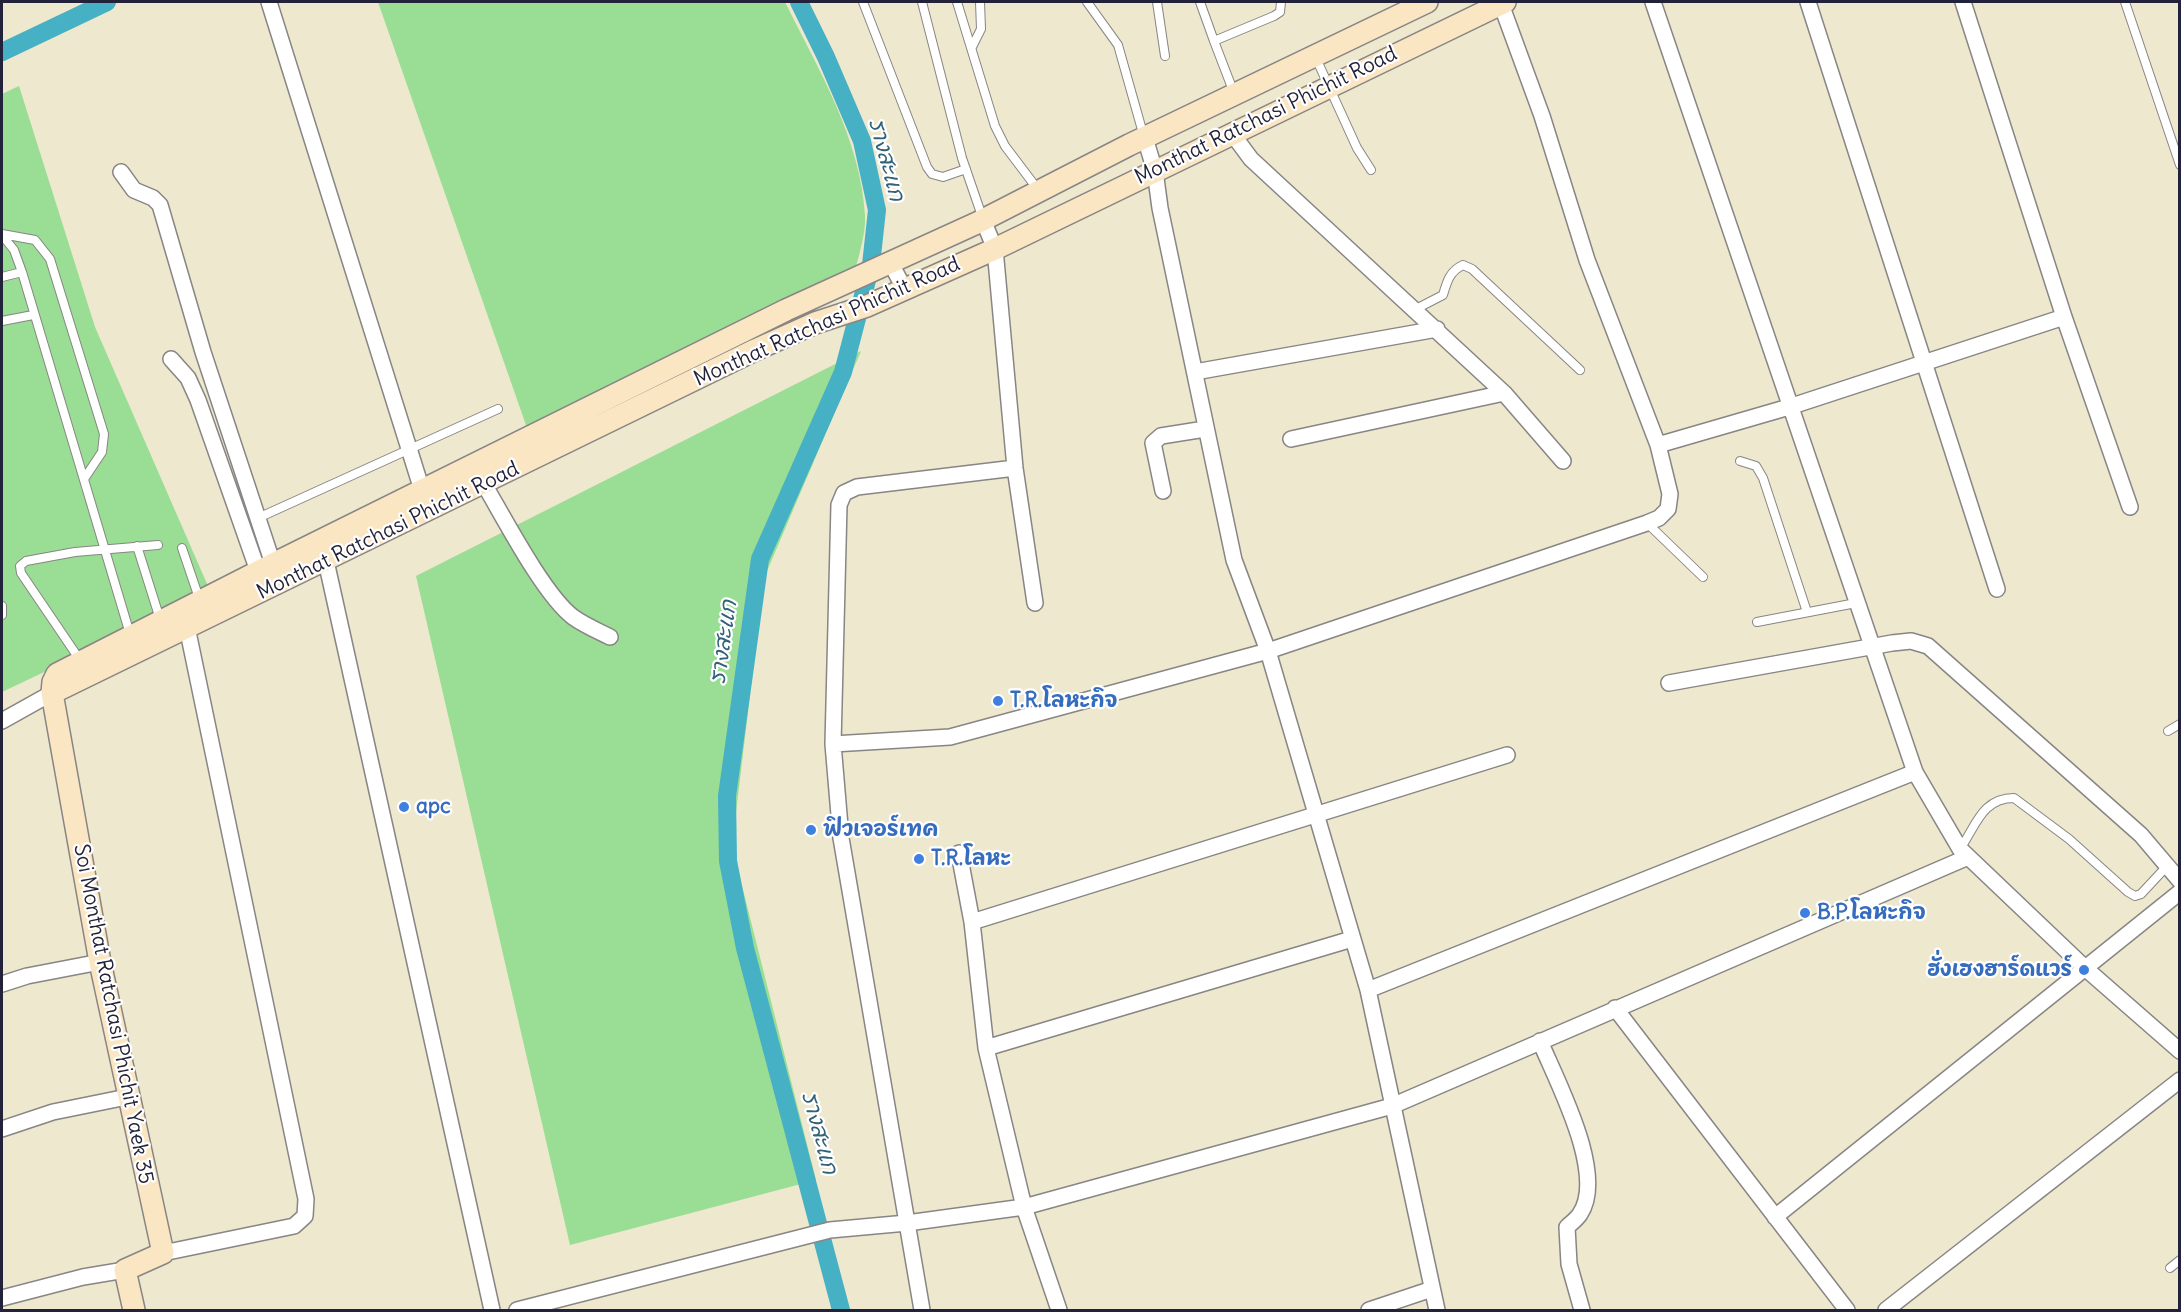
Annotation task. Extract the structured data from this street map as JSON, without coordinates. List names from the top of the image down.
{
  "streets": {
    "street": ["Monthat Ratchasi Phichit Road", "Soi Monthat Ratchasi Phichit Yaek 35"]
  },
  "crossings": [
    ["Monthat Ratchasi Phichit Road", "Soi Monthat Ratchasi Phichit Yaek 35"]
  ],
  "water": ["รางสะแก"],
  "places": [
    "T.R.โลหะกิจ",
    "apc",
    "ฟิวเจอร์เทค",
    "T.R.โลหะ",
    "B.P.โลหะกิจ",
    "ฮั่งเฮงฮาร์ดแวร์"
  ]
}
